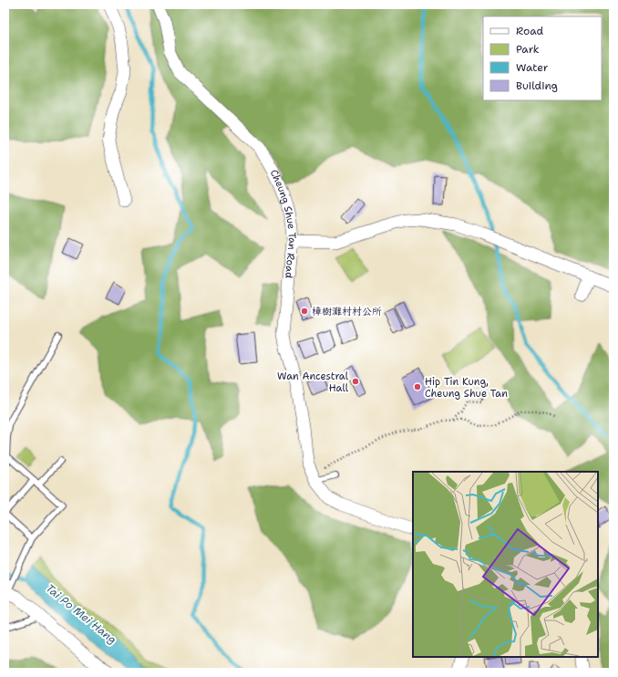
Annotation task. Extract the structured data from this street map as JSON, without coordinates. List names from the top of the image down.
{
  "streets": {
    "street": ["Cheung Shue Tan Road"]
  },
  "water": ["Tai Po Mei Hang"],
  "places": ["樟樹灘村村公所", "Wan Ancestral Hall", "Hip Tin Kung, Cheung Shue Tan"],
  "legend": [
    "Road",
    "Park",
    "Water",
    "Building"
  ]
}
